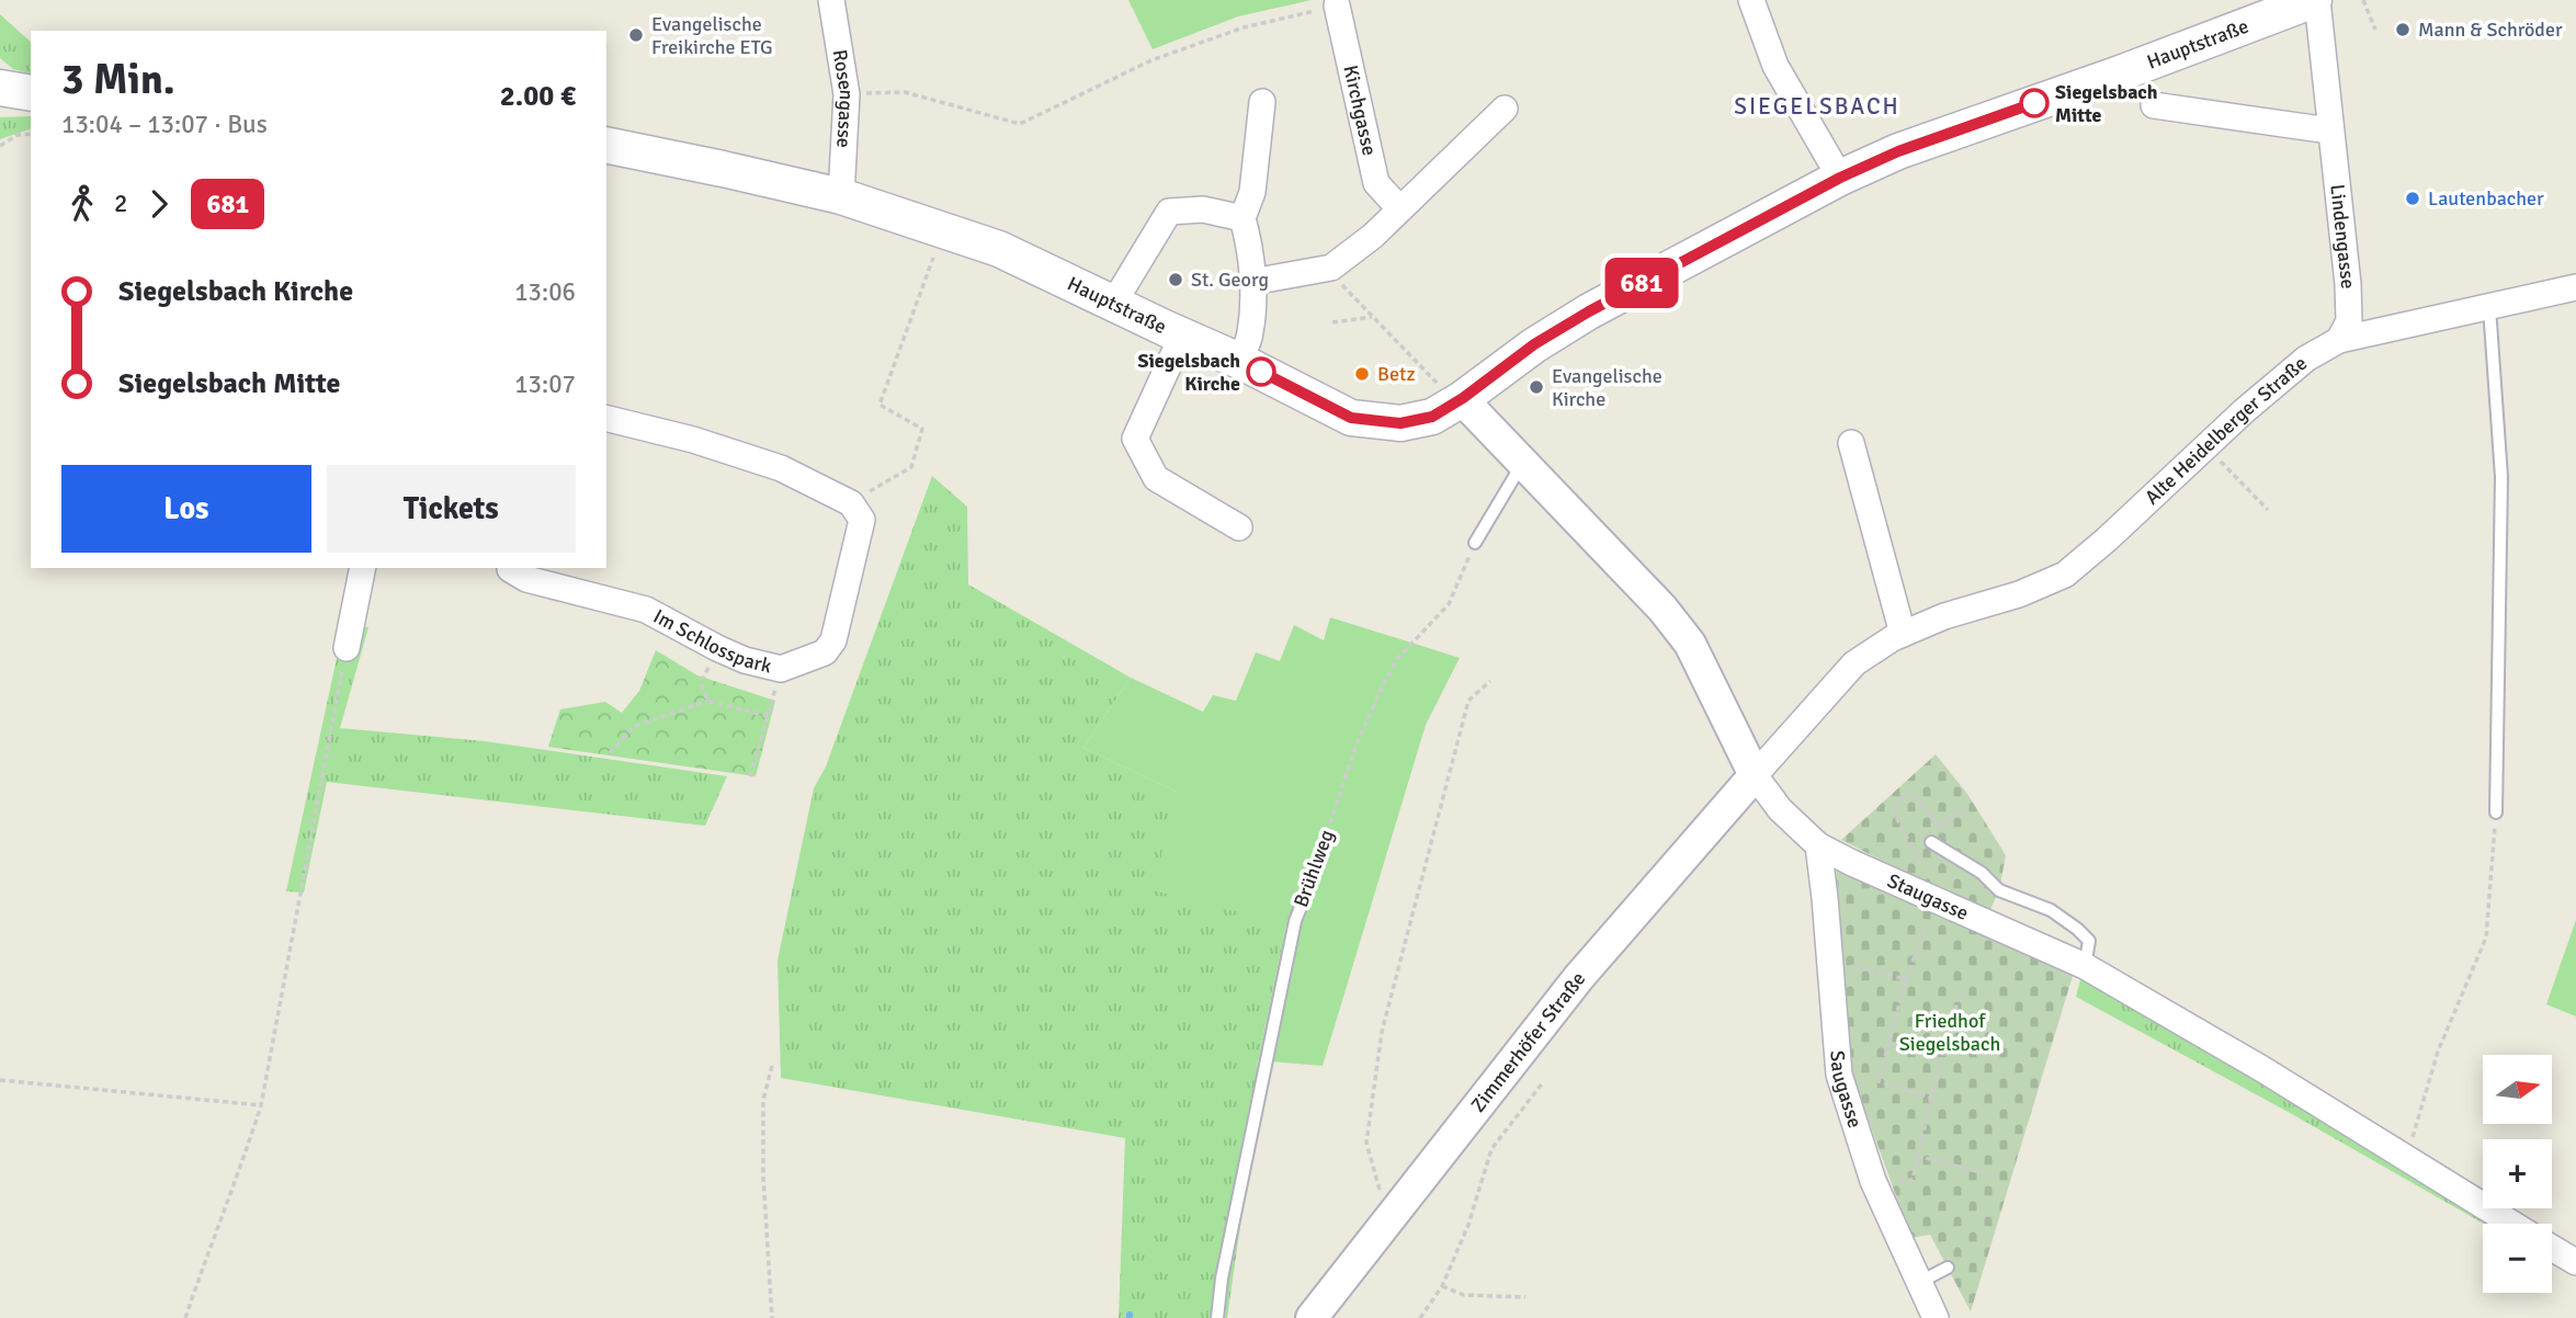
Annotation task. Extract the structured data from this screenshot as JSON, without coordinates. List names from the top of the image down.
{
  "streets": {
    "main road": ["Hauptstraße"],
    "street": [
      "Rosengasse",
      "Kirchgasse",
      "Lindengasse",
      "Alte Heidelberger Straße",
      "Im Schlosspark",
      "Staugasse",
      "Zimmerhöfer Straße",
      "Saugasse"
    ],
    "lane": ["Brühlweg"]
  },
  "crossings": [
    ["Hauptstraße", "Rosengasse"],
    ["Hauptstraße", "Lindengasse"],
    ["Hauptstraße", "Staugasse"],
    ["Lindengasse", "Alte Heidelberger Straße"],
    ["Alte Heidelberger Straße", "Staugasse"],
    ["Alte Heidelberger Straße", "Zimmerhöfer Straße"],
    ["Staugasse", "Zimmerhöfer Straße"],
    ["Staugasse", "Saugasse"]
  ],
  "districts": ["SIEGELSBACH"],
  "parks": ["Friedhof Siegelsbach"],
  "places": [
    "Mann & Schröder",
    "Evangelische Freikirche ETG",
    "Siegelsbach Mitte",
    "Lautenbacher",
    "St. Georg",
    "Siegelsbach Kirche",
    "Betz",
    "Evangelische Kirche"
  ],
  "lines": ["bus line 681"],
  "north": "right",
  "page": {
    "on_map": "681",
    "heading": ["3 Min.", "13:04 – 13:07 · Bus", "2.00 €"],
    "legs": ["2", "681"],
    "list": [
      {
        "name": "Siegelsbach Kirche",
        "value": "13:06"
      },
      {
        "name": "Siegelsbach Mitte",
        "value": "13:07"
      }
    ],
    "buttons": ["Los", "Tickets"],
    "map_buttons": ["+", "−"]
  }
}
